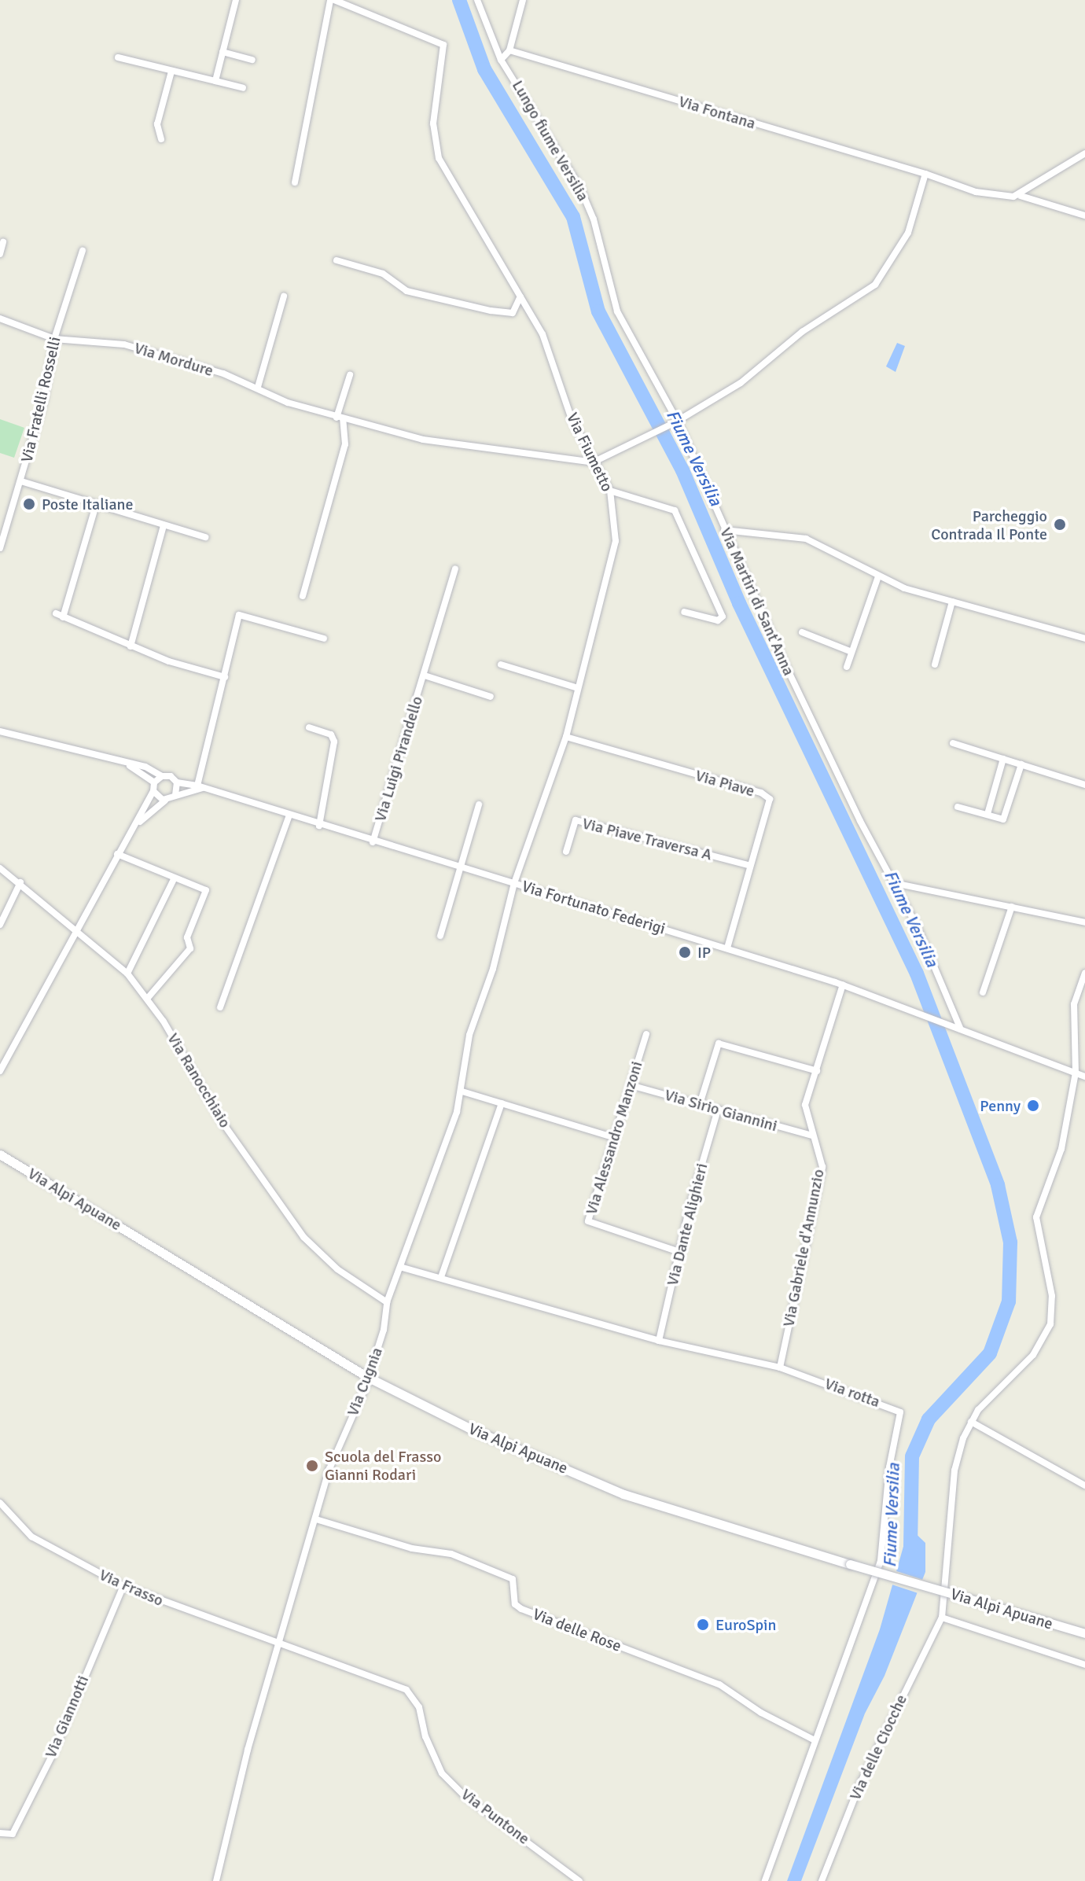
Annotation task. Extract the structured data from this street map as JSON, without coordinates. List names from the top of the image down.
{
  "streets": {
    "main road": ["Via Alpi Apuane"],
    "street": [
      "Via Fontana",
      "Lungo fiume Versilia",
      "Via Mordure",
      "Via Fratelli Rosselli",
      "Via Fiumetto",
      "Via Martiri di Sant'Anna",
      "Via Luigi Pirandello",
      "Via Piave",
      "Via Piave Traversa A",
      "Via Fortunato Federigi",
      "Via Ranocchiaio",
      "Via Sirio Giannini",
      "Via Alessandro Manzoni",
      "Via Dante Alighieri",
      "Via Gabriele d'Annunzio",
      "Via Cugnia",
      "Via rotta",
      "Via Frasso",
      "Via delle Rose",
      "Via Giannotti",
      "Via delle Ciocche",
      "Via Puntone"
    ]
  },
  "crossings": [
    ["Lungo fiume Versilia", "Via Martiri di Sant'Anna"],
    ["Via Mordure", "Via Fratelli Rosselli"],
    ["Via Mordure", "Via Fiumetto"],
    ["Via Fiumetto", "Via Piave"],
    ["Via Fiumetto", "Via Fortunato Federigi"],
    ["Via Fiumetto", "Via Cugnia"],
    ["Via Martiri di Sant'Anna", "Via Fortunato Federigi"],
    ["Via Luigi Pirandello", "Via Fortunato Federigi"],
    ["Via Piave", "Via Piave Traversa A"],
    ["Via Piave", "Via Fortunato Federigi"],
    ["Via Fortunato Federigi", "Via Gabriele d'Annunzio"],
    ["Via Fortunato Federigi", "Via Cugnia"],
    ["Via Fortunato Federigi", "Via delle Ciocche"],
    ["Via Ranocchiaio", "Via Cugnia"],
    ["Via Sirio Giannini", "Via Alessandro Manzoni"],
    ["Via Sirio Giannini", "Via Dante Alighieri"],
    ["Via Sirio Giannini", "Via Gabriele d'Annunzio"],
    ["Via Alessandro Manzoni", "Via Dante Alighieri"],
    ["Via Alpi Apuane", "Via Cugnia"],
    ["Via Dante Alighieri", "Via rotta"],
    ["Via Gabriele d'Annunzio", "Via rotta"],
    ["Via Cugnia", "Via rotta"],
    ["Via Cugnia", "Via Frasso"],
    ["Via Cugnia", "Via delle Rose"],
    ["Via Cugnia", "Via Puntone"],
    ["Via rotta", "Via delle Rose"],
    ["Via Frasso", "Via Giannotti"],
    ["Via Frasso", "Via Puntone"]
  ],
  "water": ["Fiume Versilia"],
  "places": [
    "Poste Italiane",
    "Parcheggio Contrada Il Ponte",
    "IP",
    "Penny",
    "Scuola del Frasso Gianni Rodari",
    "EuroSpin"
  ]
}
